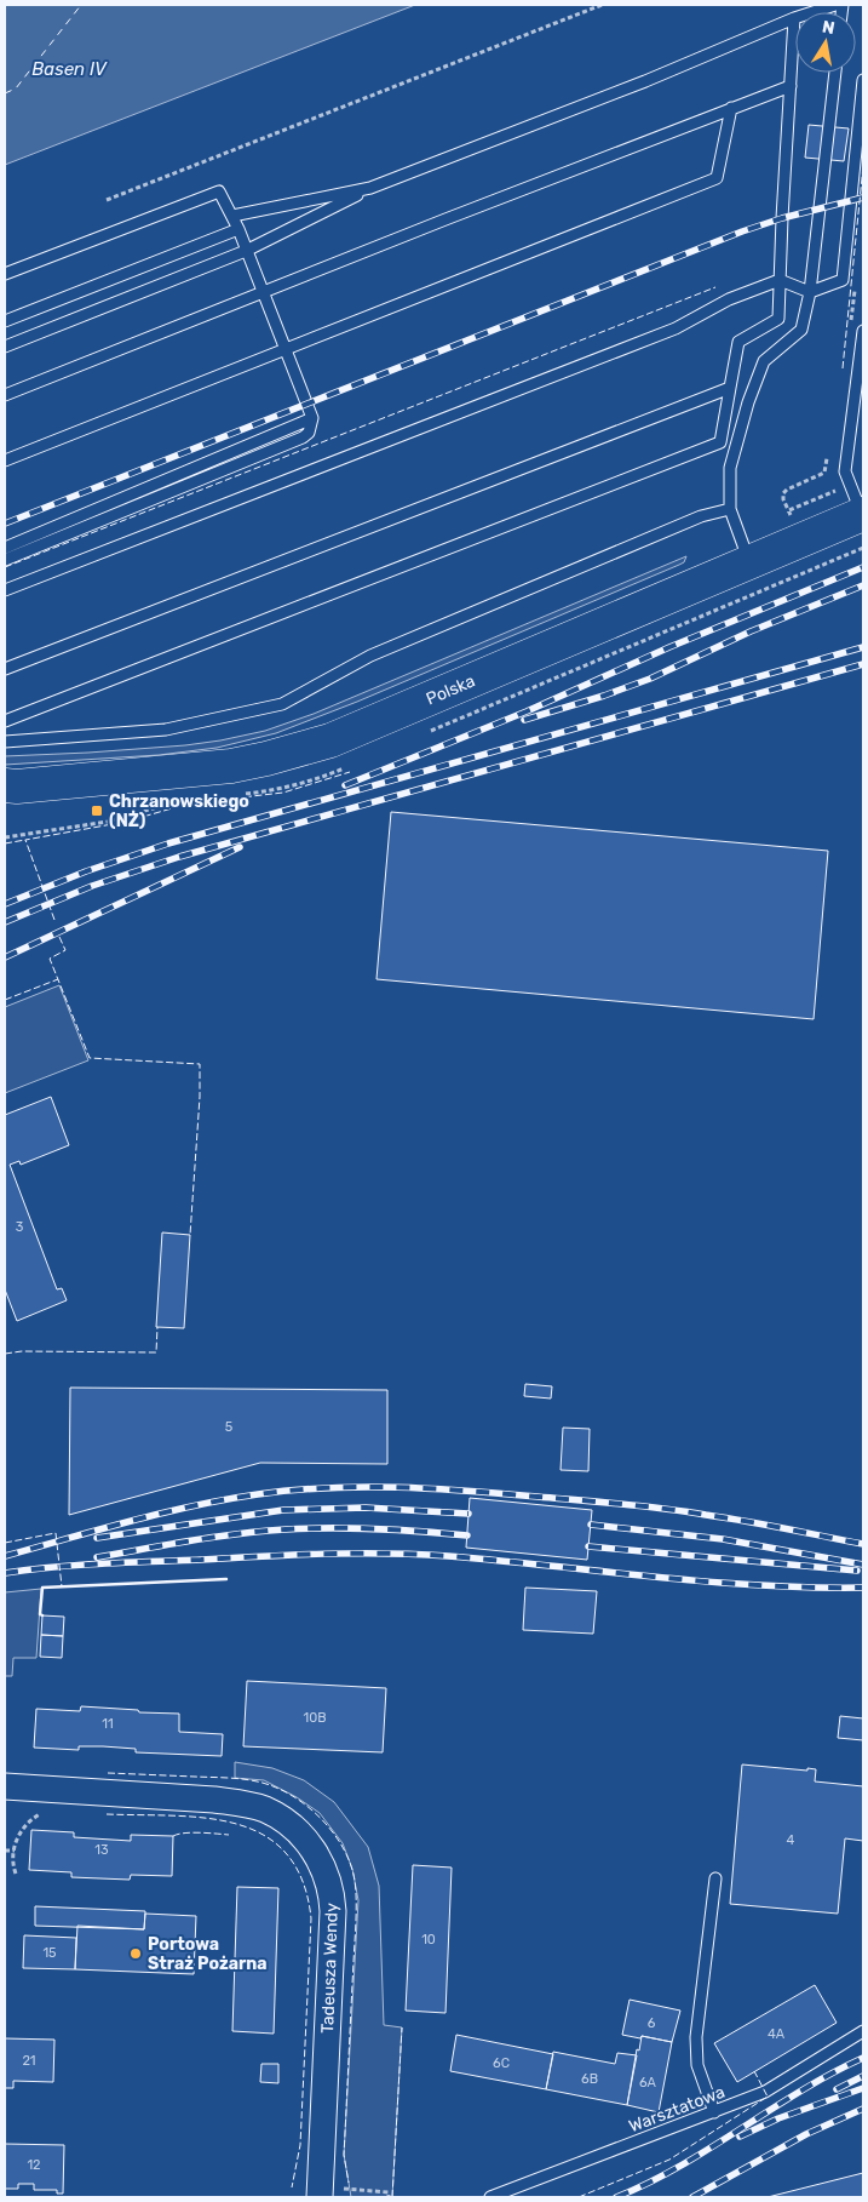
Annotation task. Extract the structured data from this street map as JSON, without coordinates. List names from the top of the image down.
{
  "streets": {
    "highway": ["Polska"],
    "street": ["Tadeusza Wendy"],
    "lane": ["Warsztatowa"]
  },
  "water": ["Basen IV"],
  "places": {
    "transit": ["Chrzanowskiego (NŻ)"],
    "other": ["Portowa Straż Pożarna"]
  },
  "house_numbers": [
    "3",
    "5",
    "10B",
    "11",
    "4",
    "13",
    "10",
    "15",
    "6",
    "4A",
    "21",
    "6C",
    "6B",
    "6A",
    "12"
  ],
  "north": "top"
}
